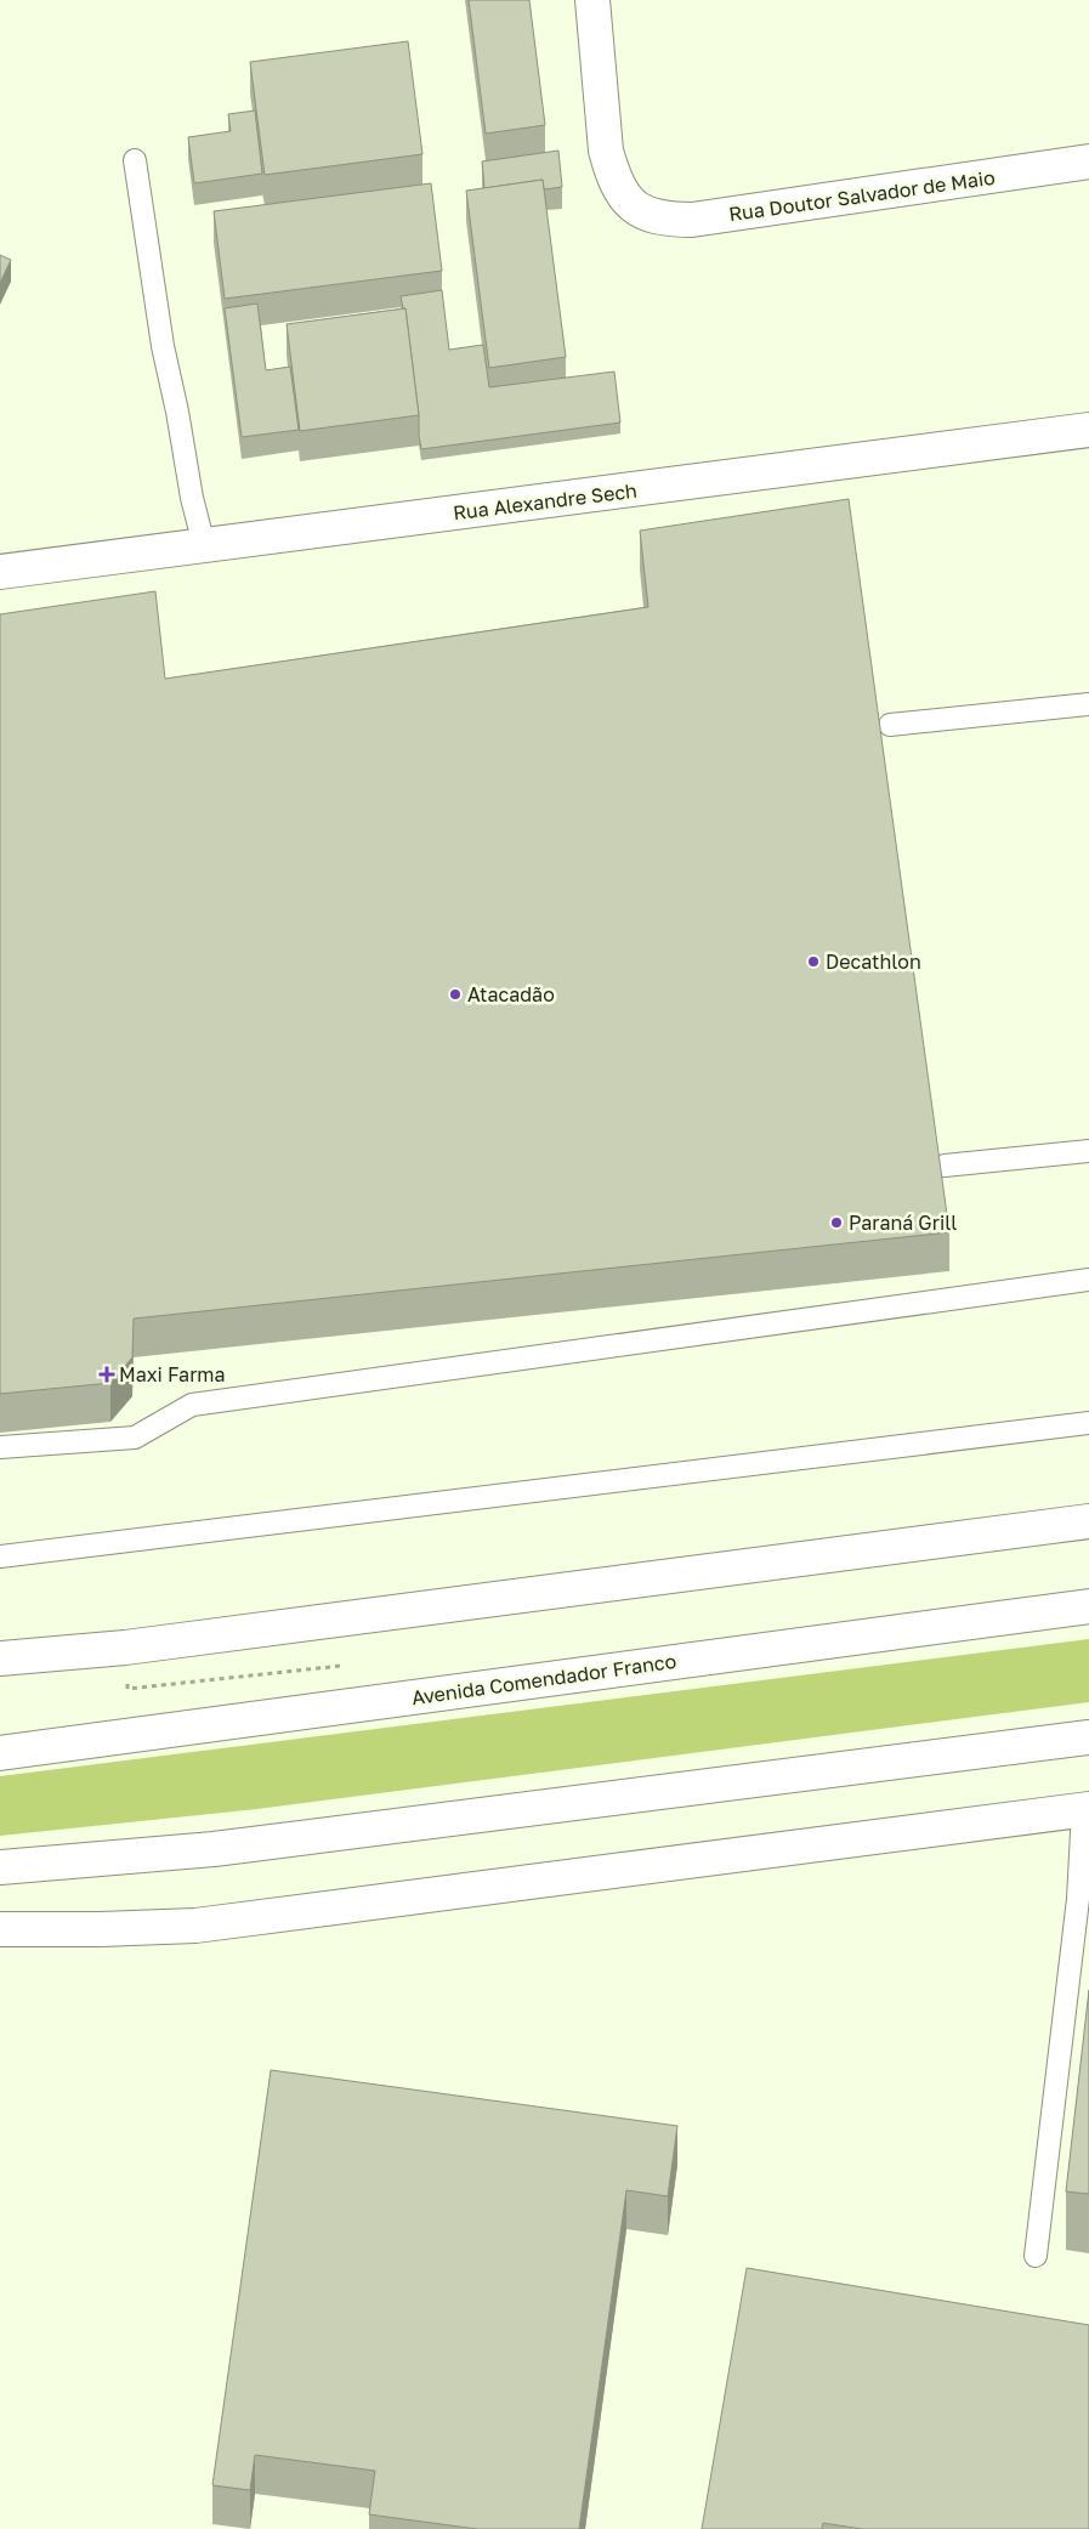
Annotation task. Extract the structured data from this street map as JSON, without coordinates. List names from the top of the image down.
{
  "streets": {
    "main road": ["Rua Doutor Salvador de Maio", "Rua Alexandre Sech", "Avenida Comendador Franco"]
  },
  "places": {
    "other": ["Decathlon", "Atacadão", "Paraná Grill"],
    "health": ["Maxi Farma"]
  }
}
